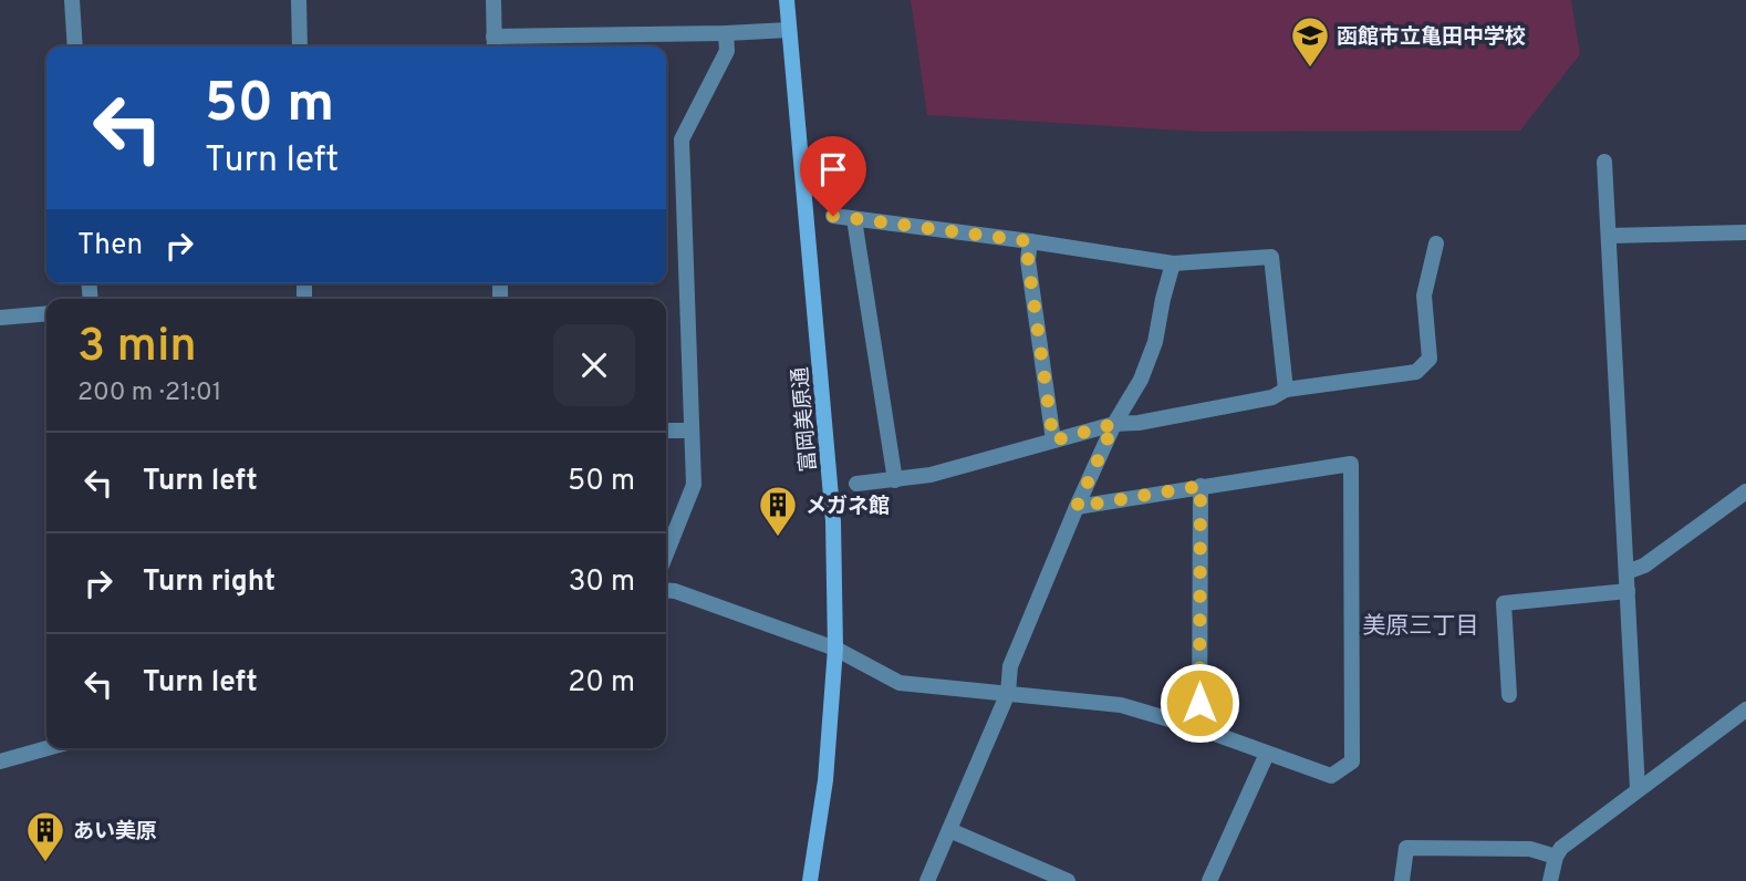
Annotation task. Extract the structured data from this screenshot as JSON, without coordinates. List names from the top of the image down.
{
  "streets": {
    "street": ["富岡美原通"]
  },
  "districts": ["美原三丁目"],
  "places": {
    "school or university": ["函館市立亀田中学校"],
    "building": ["メガネ館", "あい美原"]
  },
  "page": {
    "turn": ["50 m", "Turn left"],
    "then": "Then",
    "heading": ["3 min", "200 m · 21:01"],
    "list": [
      {
        "name": "Turn left",
        "value": "50 m"
      },
      {
        "name": "Turn right",
        "value": "30 m"
      },
      {
        "name": "Turn left",
        "value": "20 m"
      }
    ]
  }
}
